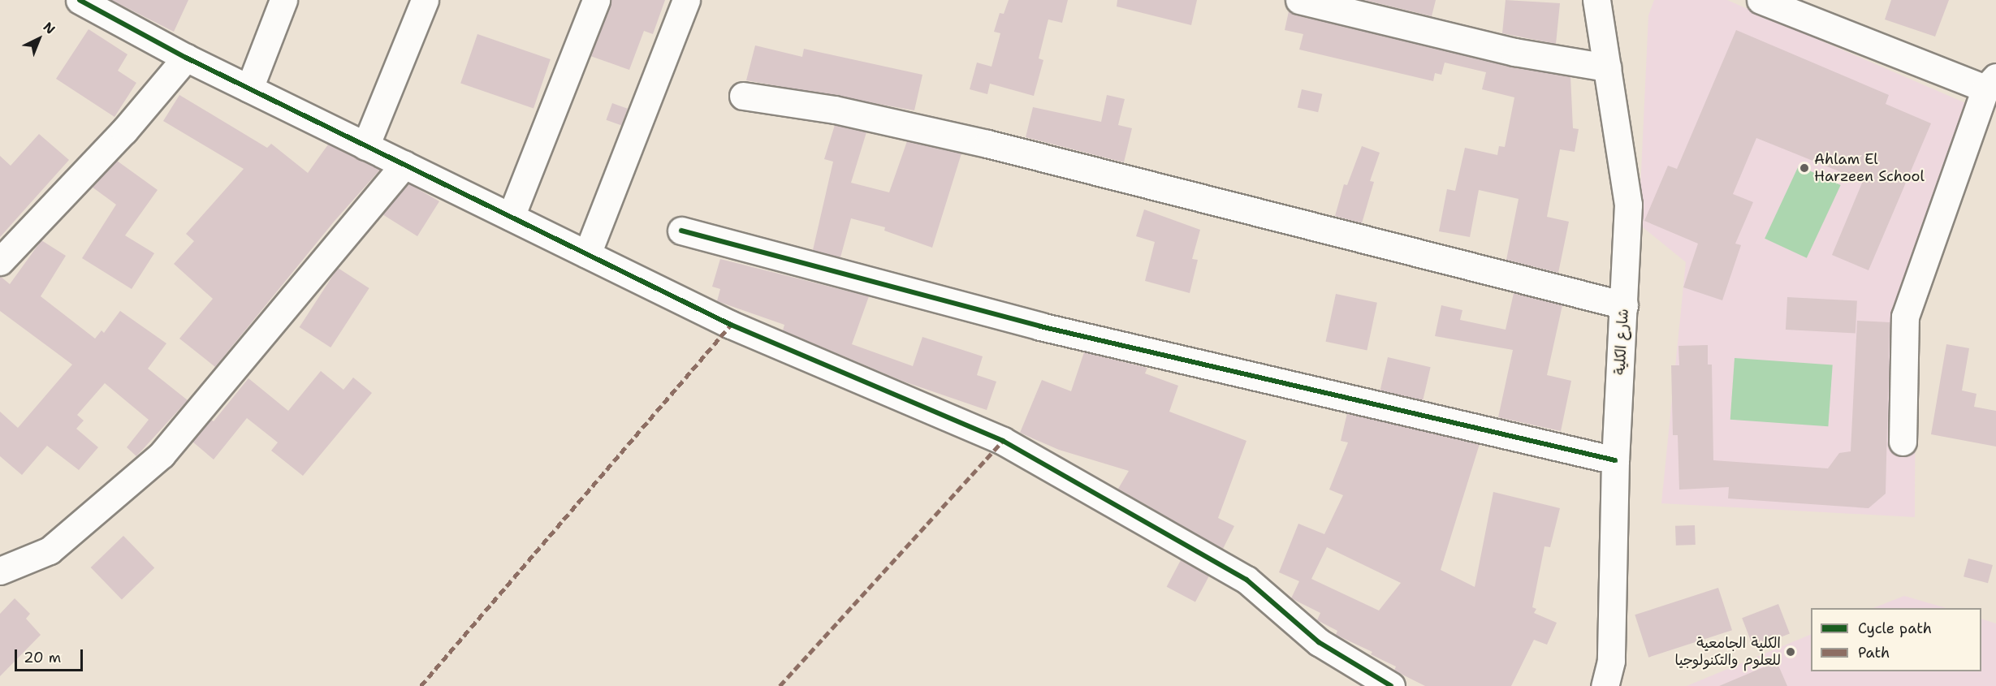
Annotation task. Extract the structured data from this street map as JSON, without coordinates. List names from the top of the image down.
{
  "streets": {
    "street": ["شارع الكلية"]
  },
  "places": ["Ahlam El Harzeen School", "الكلية الجامعية للعلوم والتكنولوجيا"],
  "legend": ["Cycle path", "Path"],
  "scale_bar": "20 m",
  "north": "top right"
}
